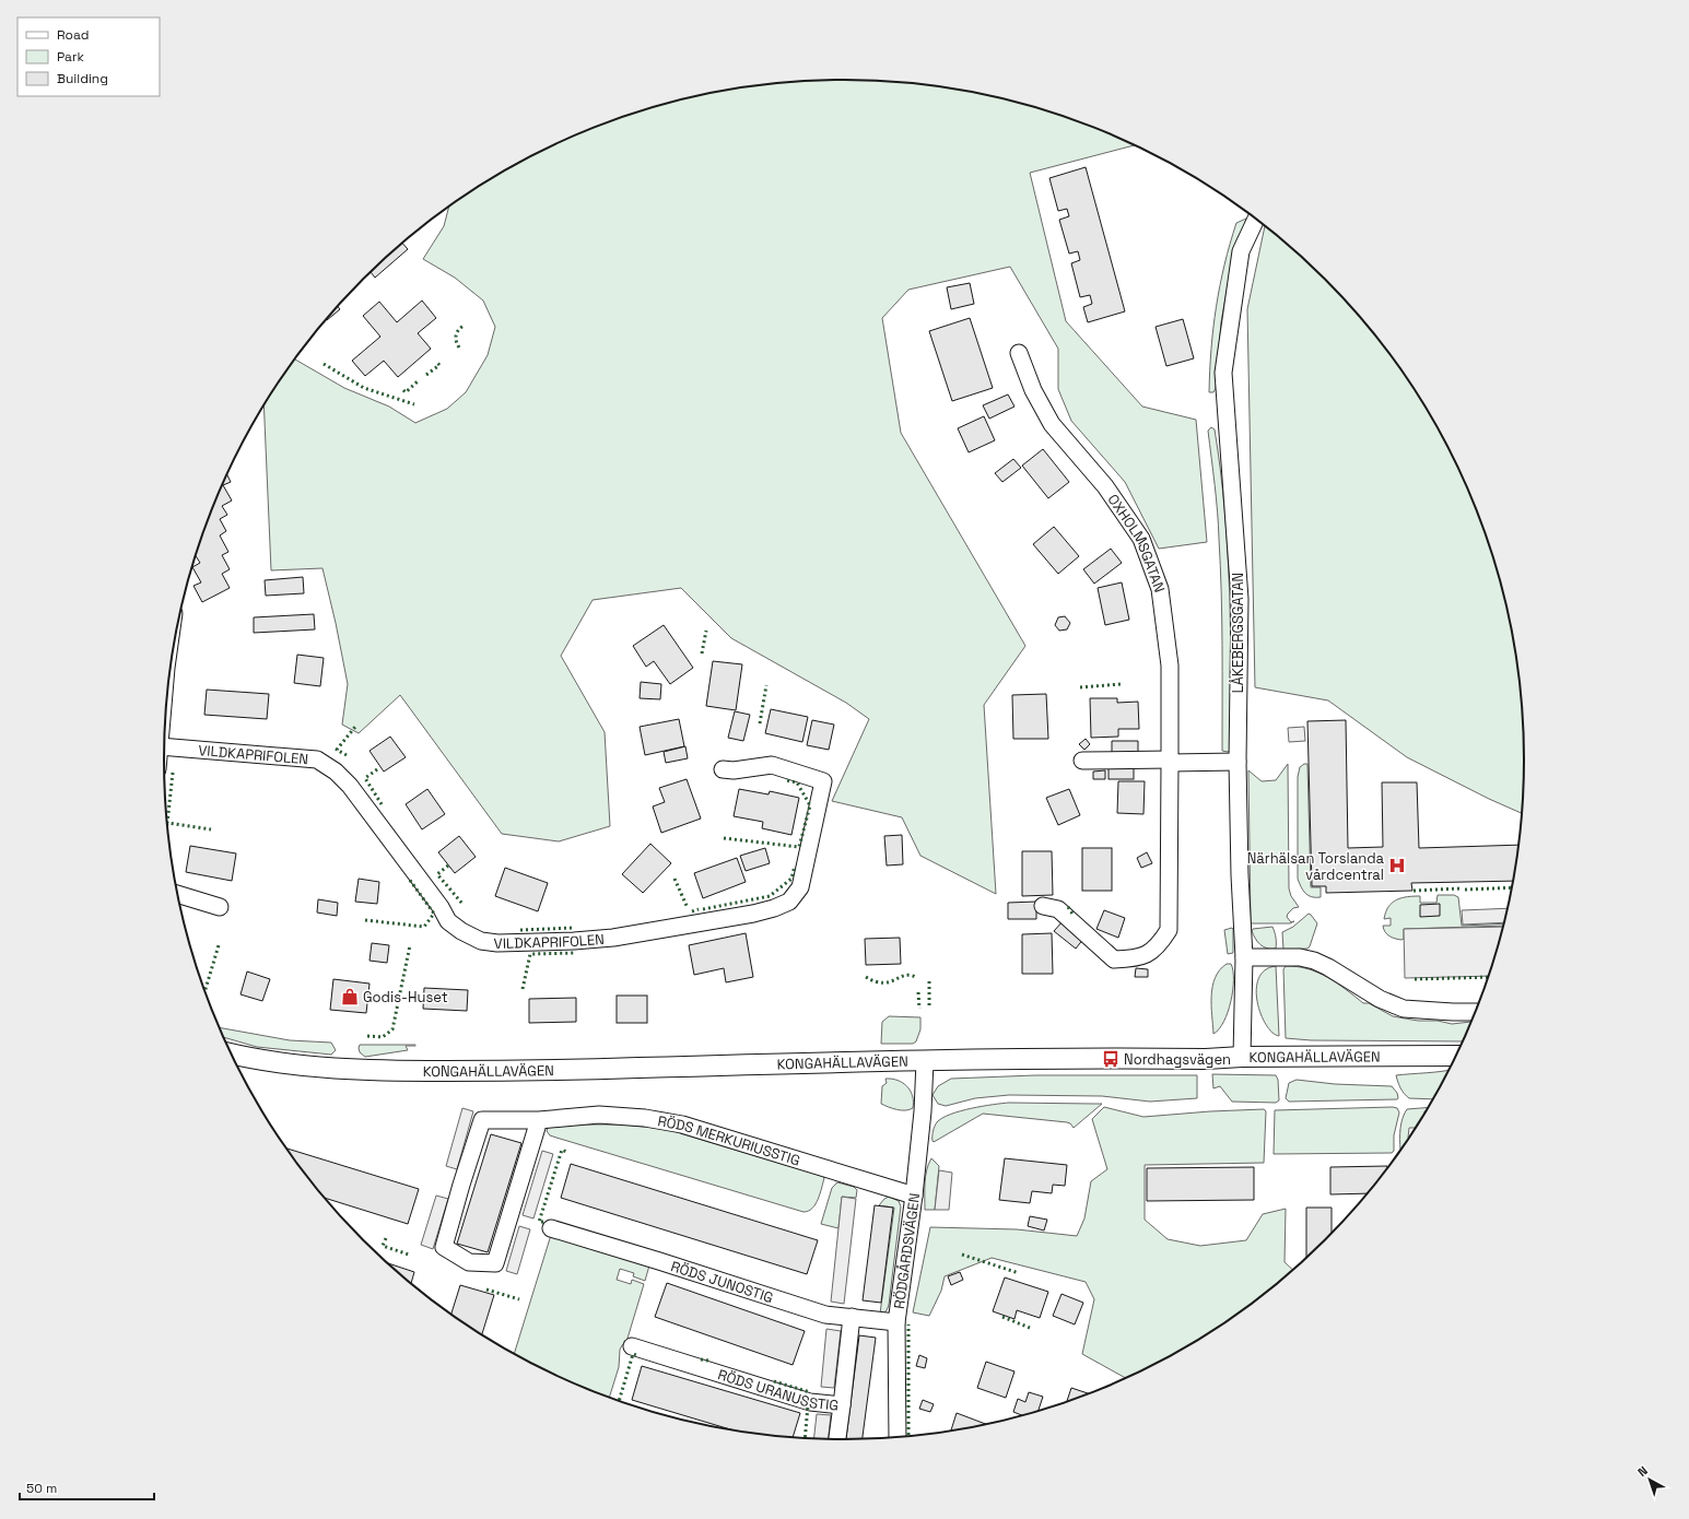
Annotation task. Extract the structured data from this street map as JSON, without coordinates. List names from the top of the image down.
{
  "streets": {
    "street": [
      "OXHOLMSGATAN",
      "LÅKEBERGSGATAN",
      "VILDKAPRIFOLEN",
      "KONGAHÄLLAVÄGEN",
      "RÖDS MERKURIUSSTIG",
      "RÖDGÅRDSVÄGEN",
      "RÖDS JUNOSTIG",
      "RÖDS URANUSSTIG"
    ]
  },
  "crossings": [
    ["LÅKEBERGSGATAN", "KONGAHÄLLAVÄGEN"],
    ["KONGAHÄLLAVÄGEN", "RÖDGÅRDSVÄGEN"],
    ["RÖDS MERKURIUSSTIG", "RÖDGÅRDSVÄGEN"],
    ["RÖDGÅRDSVÄGEN", "RÖDS JUNOSTIG"],
    ["RÖDS JUNOSTIG", "RÖDS URANUSSTIG"]
  ],
  "places": {
    "hospital": ["Närhälsan Torslanda vårdcentral"],
    "shop": ["Godis-Huset"],
    "bus stop": ["Nordhagsvägen"]
  },
  "legend": ["Road", "Park", "Building"],
  "scale_bar": "50 m",
  "north": "top left"
}
